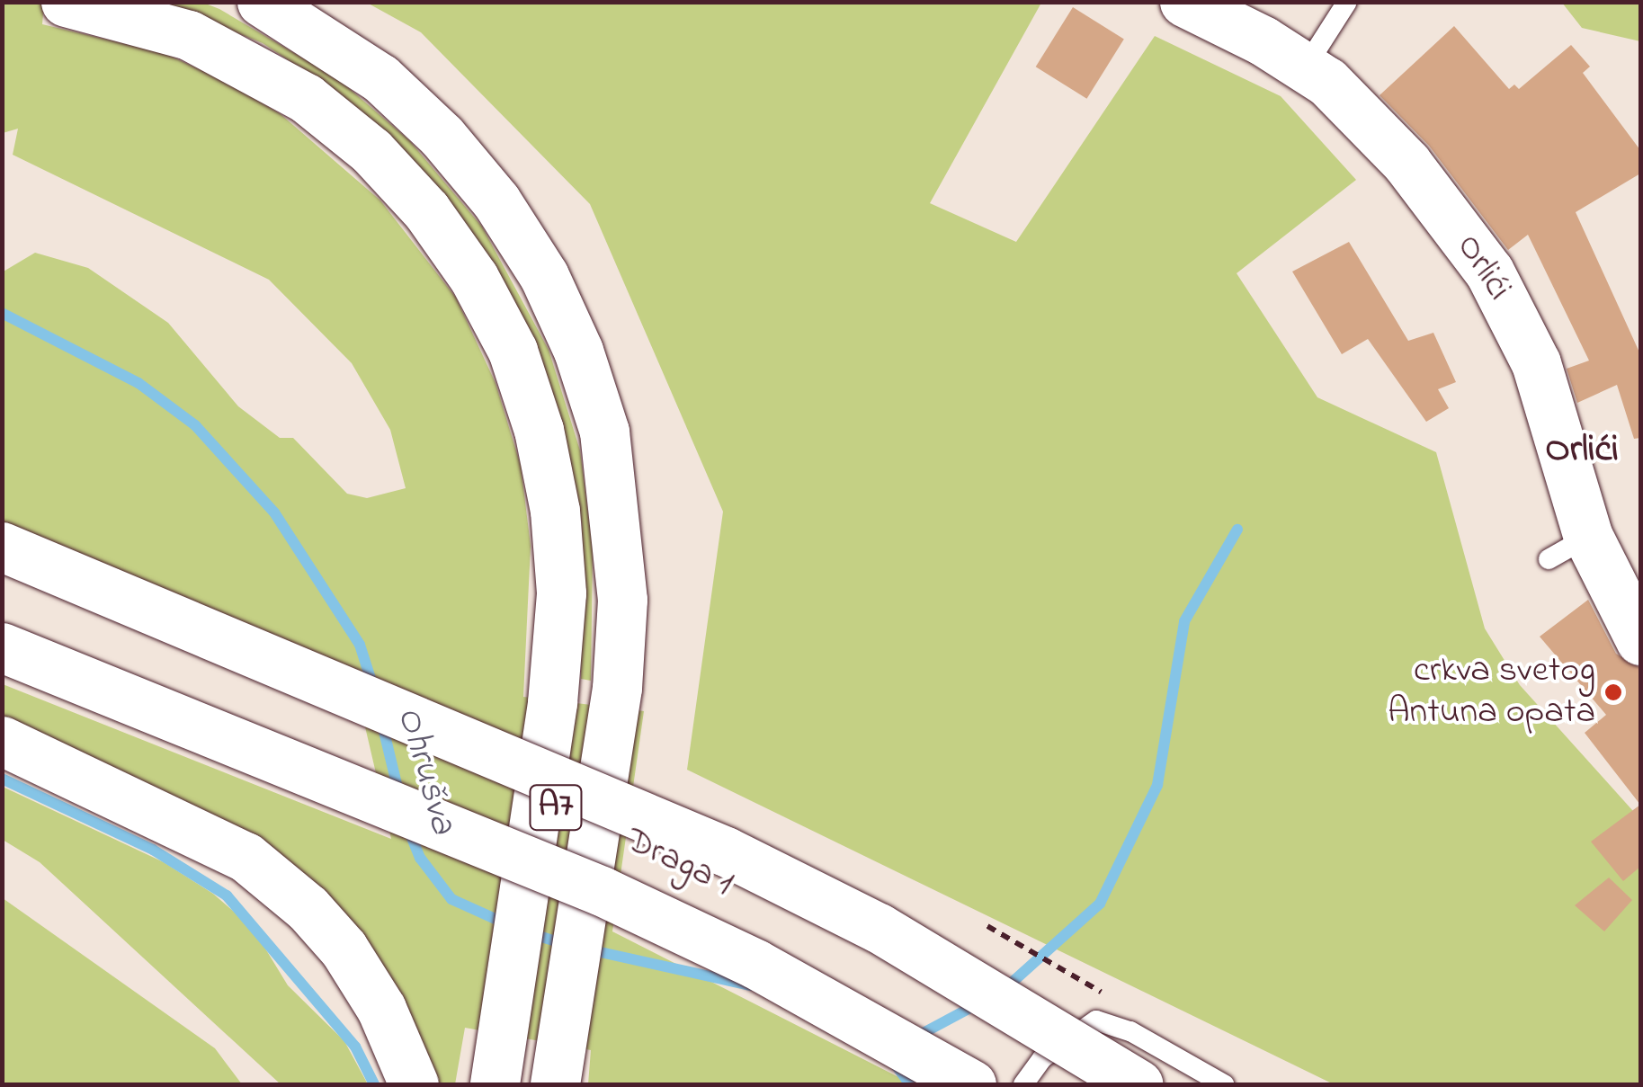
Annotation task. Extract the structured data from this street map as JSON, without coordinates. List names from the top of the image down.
{
  "streets": {
    "main road": ["Orlići", "A7", "Draga 1"]
  },
  "districts": ["Orlići"],
  "water": ["Ohrušva"],
  "places": ["crkva svetog Antuna opata"]
}
